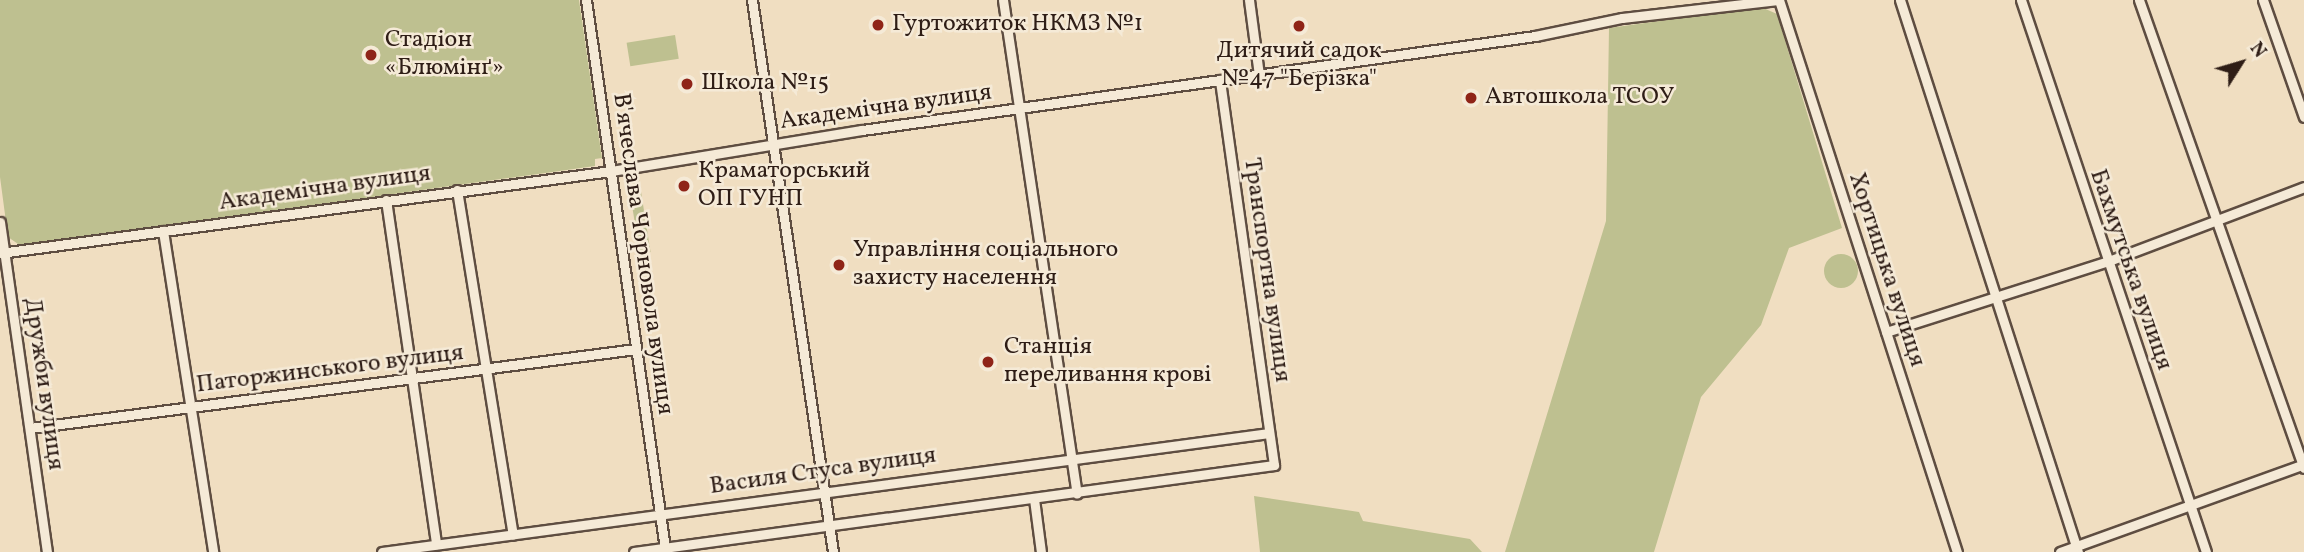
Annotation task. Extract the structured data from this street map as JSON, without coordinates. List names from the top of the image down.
{
  "streets": {
    "street": [
      "Академічна вулиця",
      "В'ячеслава Чорновола вулиця",
      "Транспортна вулиця",
      "Хортицька вулиця",
      "Бахмутська вулиця",
      "Паторжинського вулиця",
      "Дружби вулиця",
      "Василя Стуса вулиця"
    ]
  },
  "crossings": [
    ["Академічна вулиця", "В'ячеслава Чорновола вулиця"],
    ["Академічна вулиця", "Транспортна вулиця"],
    ["Академічна вулиця", "Хортицька вулиця"],
    ["Академічна вулиця", "Дружби вулиця"],
    ["В'ячеслава Чорновола вулиця", "Паторжинського вулиця"],
    ["В'ячеслава Чорновола вулиця", "Василя Стуса вулиця"],
    ["Транспортна вулиця", "Василя Стуса вулиця"],
    ["Паторжинського вулиця", "Дружби вулиця"]
  ],
  "places": [
    "Гуртожиток НКМЗ №1",
    "Дитячий садок №47 \"Берізка\"",
    "Стадіон «Блюмінґ»",
    "Школа №15",
    "Автошкола ТСОУ",
    "Краматорський ОП ГУНП",
    "Управління соціального захисту населення",
    "Станція переливання крові"
  ],
  "north": "top right"
}
